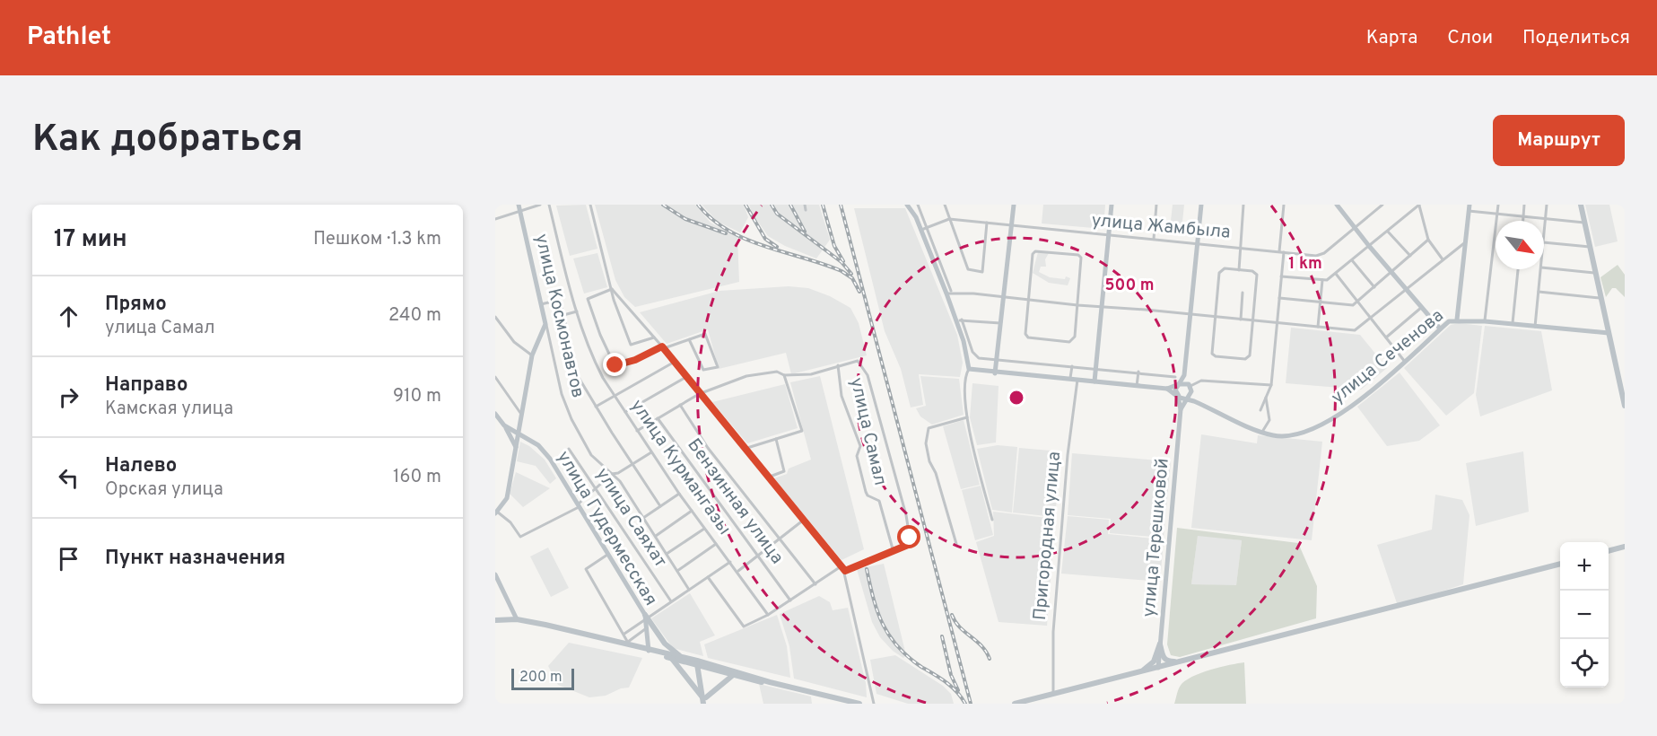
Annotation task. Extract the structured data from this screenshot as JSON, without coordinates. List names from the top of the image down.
{
  "streets": {
    "street": [
      "улица Жамбыла",
      "улица Космонавтов",
      "улица Сеченова",
      "улица Самал",
      "улица Курмангазы",
      "Бензинная улица",
      "улица Саяхат",
      "улица Гудермесская",
      "Пригородная улица",
      "улица Терешковой"
    ]
  },
  "crossings": [
    ["улица Жамбыла", "улица Терешковой"],
    ["улица Сеченова", "улица Терешковой"]
  ],
  "scale_bar": "200 m",
  "north": "bottom right",
  "page": {
    "header": "Pathlet",
    "nav": ["Карта", "Слои", "Поделиться"],
    "buttons": "Маршрут",
    "title": "Как добраться",
    "heading": ["17 мин", "Пешком · 1.3 km"],
    "list": [
      ["Прямо", "улица Самал", "240 m"],
      ["Направо", "Камская улица", "910 m"],
      ["Налево", "Орская улица", "160 m"],
      "Пункт назначения"
    ],
    "map_buttons": ["+", "−"],
    "scale": "200 m"
  },
  "rings": ["1 km", "500 m"]
}
